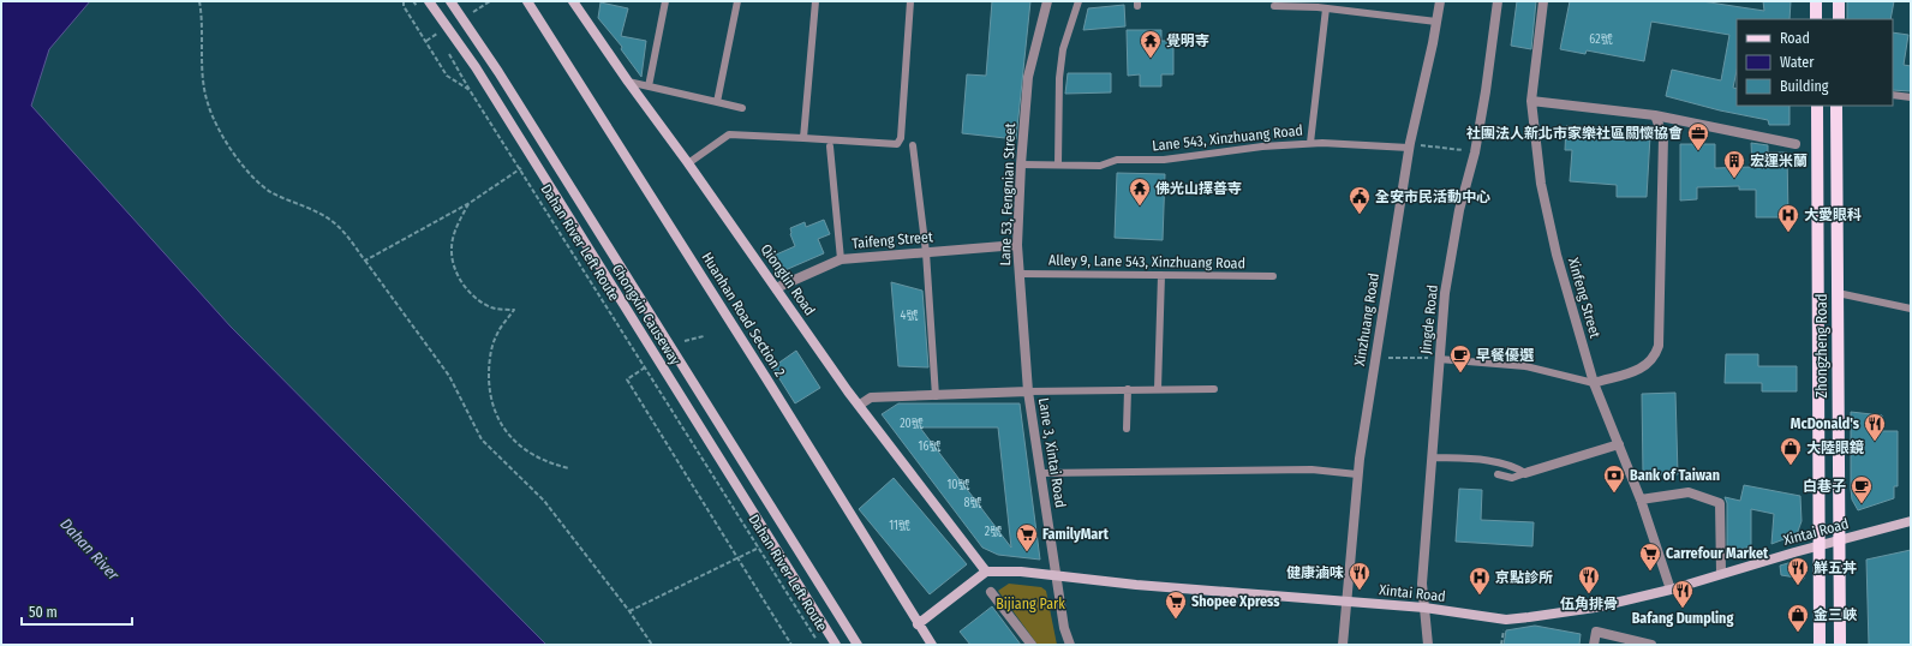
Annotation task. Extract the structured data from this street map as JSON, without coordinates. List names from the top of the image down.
{
  "streets": {
    "main road": ["Zhongzheng Road"],
    "street": [
      "Lane 53, Fengnian Street",
      "Taifeng Street",
      "Qionglin Road",
      "Xinfeng Street",
      "Chongxin Causeway",
      "Huanhan Road Section 2",
      "Xinzhuang Road",
      "Jingde Road",
      "Lane 3, Xintai Road",
      "Xintai Road"
    ],
    "lane": ["Lane 543, Xinzhuang Road", "Alley 9, Lane 543, Xinzhuang Road"],
    "path": ["Dahan River Left Route"]
  },
  "crossings": [
    ["Lane 543, Xinzhuang Road", "Lane 53, Fengnian Street"],
    ["Lane 543, Xinzhuang Road", "Xinzhuang Road"],
    ["Lane 53, Fengnian Street", "Taifeng Street"],
    ["Lane 53, Fengnian Street", "Alley 9, Lane 543, Xinzhuang Road"],
    ["Lane 53, Fengnian Street", "Lane 3, Xintai Road"],
    ["Taifeng Street", "Qionglin Road"],
    ["Qionglin Road", "Xintai Road"],
    ["Xinfeng Street", "Xintai Road"],
    ["Xinzhuang Road", "Xintai Road"],
    ["Jingde Road", "Xintai Road"],
    ["Zhongzheng Road", "Xintai Road"],
    ["Lane 3, Xintai Road", "Xintai Road"]
  ],
  "water": ["Dahan River"],
  "parks": ["Bijiang Park"],
  "places": {
    "temple": ["覺明寺", "佛光山擇善寺"],
    "office": ["社團法人新北市家樂社區關懷協會"],
    "building": ["宏運米蘭"],
    "public building": ["全安市民活動中心"],
    "hospital": ["大愛眼科", "京點診所"],
    "cafe": ["早餐優選", "白巷子"],
    "restaurant": [
      "McDonald's",
      "鮮五丼",
      "健康滷味",
      "伍角排骨",
      "Bafang Dumpling"
    ],
    "shop": ["大陸眼鏡", "金三峽"],
    "bank": ["Bank of Taiwan"],
    "supermarket": ["FamilyMart", "Carrefour Market", "Shopee Xpress"]
  },
  "house_numbers": [
    "62號",
    "4號",
    "20號",
    "16號",
    "10號",
    "8號",
    "11號",
    "2號"
  ],
  "legend": ["Road", "Water", "Building"],
  "scale_bar": "50 m"
}
